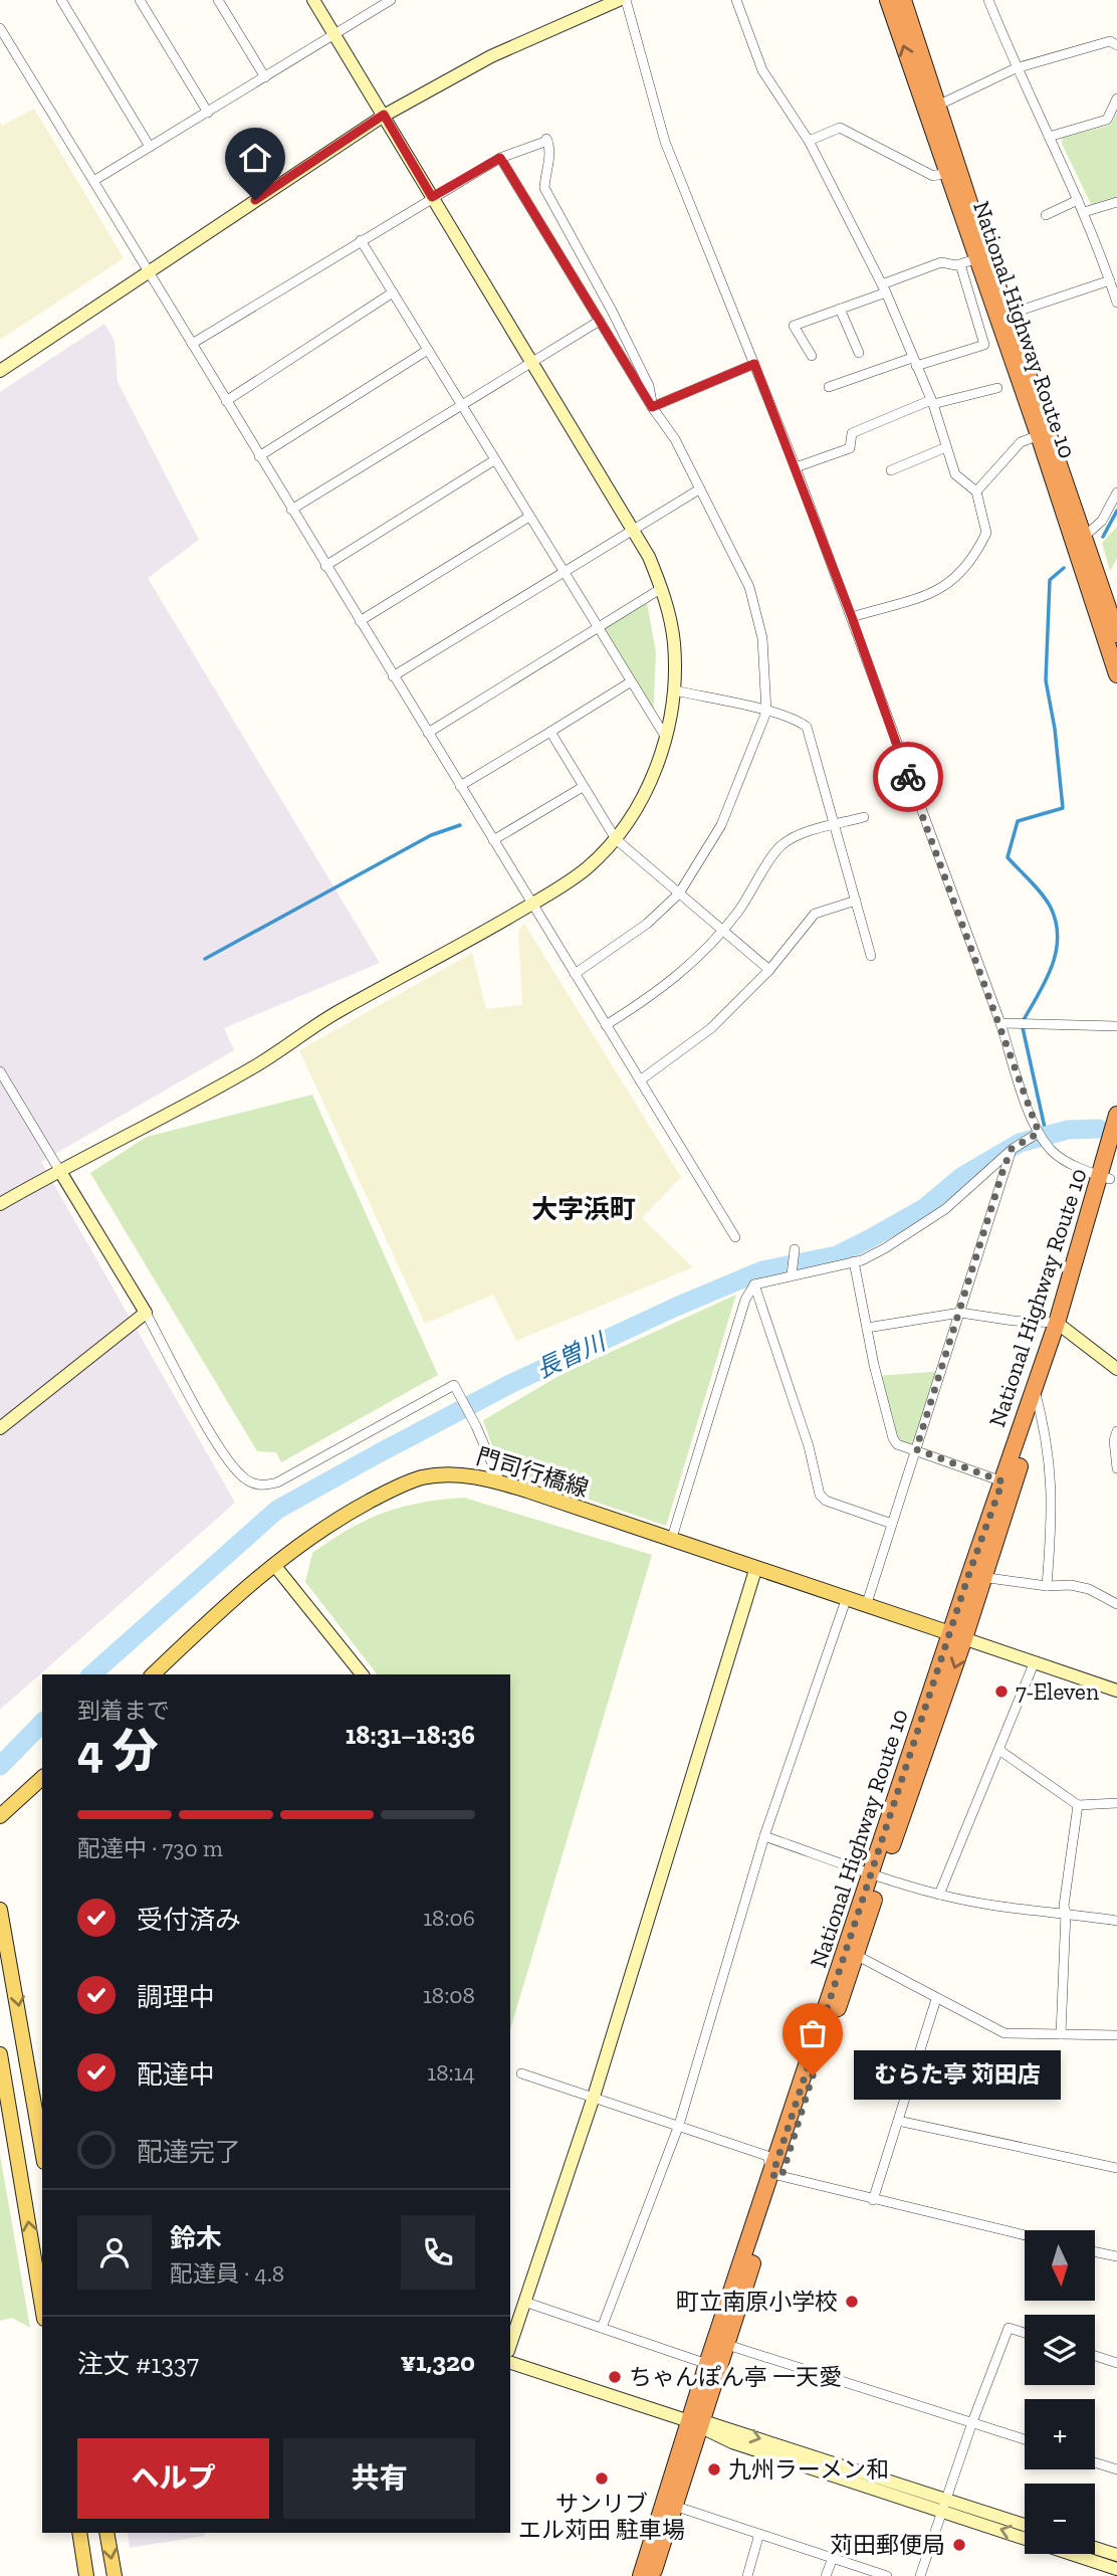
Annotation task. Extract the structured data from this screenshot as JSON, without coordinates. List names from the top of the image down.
{
  "streets": {
    "highway": ["National Highway Route 10"],
    "main road": ["門司行橋線"]
  },
  "crossings": [
    ["National Highway Route 10", "門司行橋線"]
  ],
  "districts": ["大字浜町"],
  "water": ["長曽川"],
  "places": [
    "7-Eleven",
    "むらた亭 苅田店",
    "町立南原小学校",
    "ちゃんぽん亭 一天愛",
    "九州ラーメン和",
    "サンリブ エル苅田 駐車場",
    "苅田郵便局"
  ],
  "north": "bottom",
  "page": {
    "heading": ["4 分", "到着まで", "18:31–18:36"],
    "panel": [
      "鈴木",
      "配達員 · 4.8",
      "注文 #1337",
      "¥1,320"
    ],
    "bar": "配達中 · 730 m",
    "list": [
      ["受付済み", "18:06"],
      ["調理中", "18:08"],
      ["配達中", "18:14"],
      "配達完了"
    ],
    "bubble": "むらた亭 苅田店",
    "map_buttons": ["+", "−"],
    "buttons": ["ヘルプ", "共有"]
  }
}
